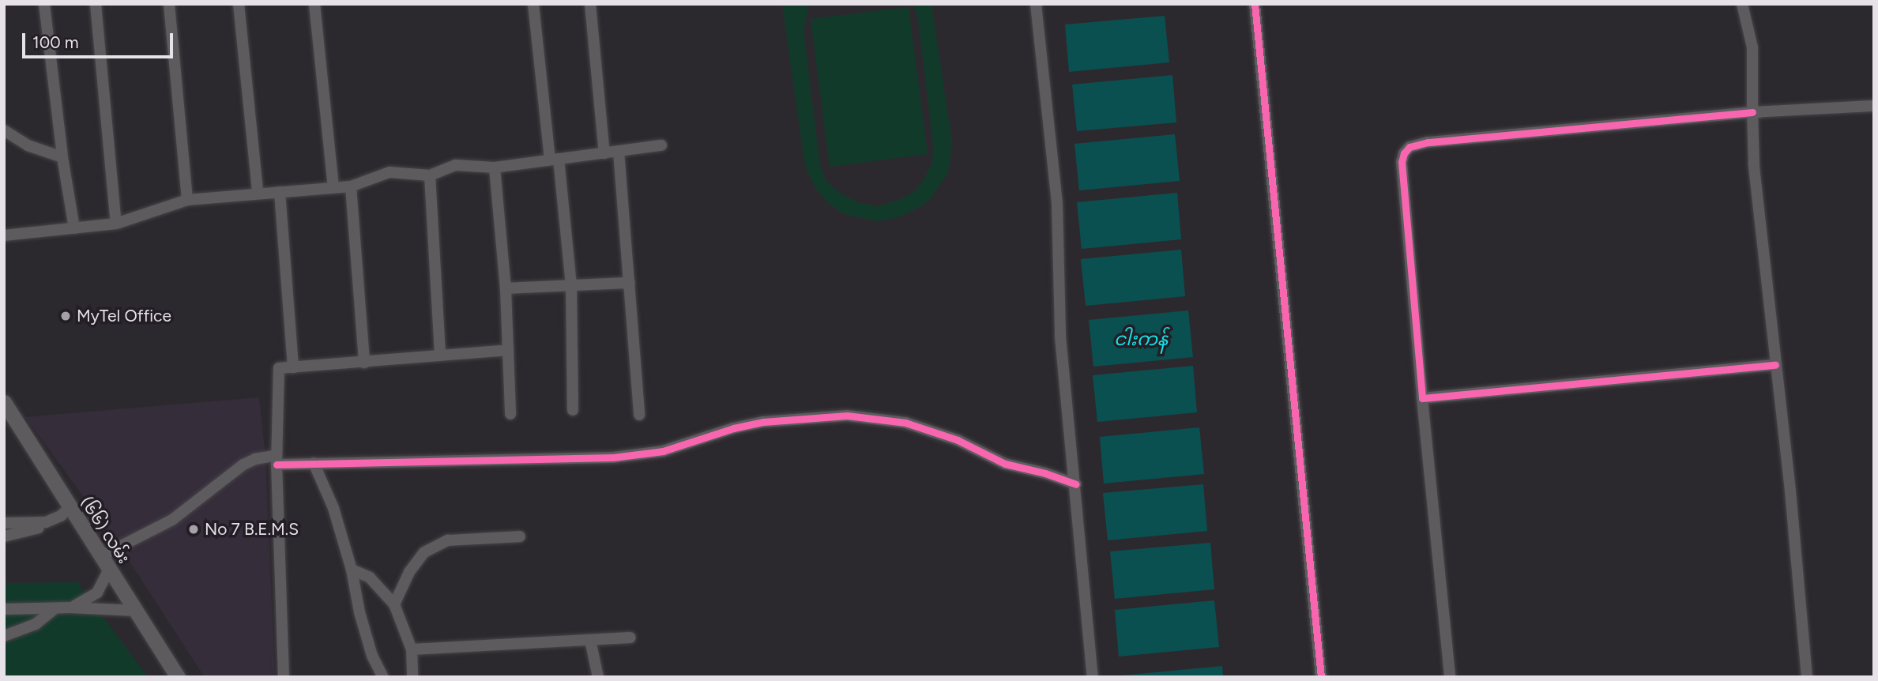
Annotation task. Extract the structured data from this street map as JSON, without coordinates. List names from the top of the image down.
{
  "streets": {
    "street": ["(၆၆) လမ်း"]
  },
  "water": ["ငါးကန်"],
  "places": ["MyTel Office", "No 7 B.E.M.S"],
  "scale_bar": "100 m"
}
